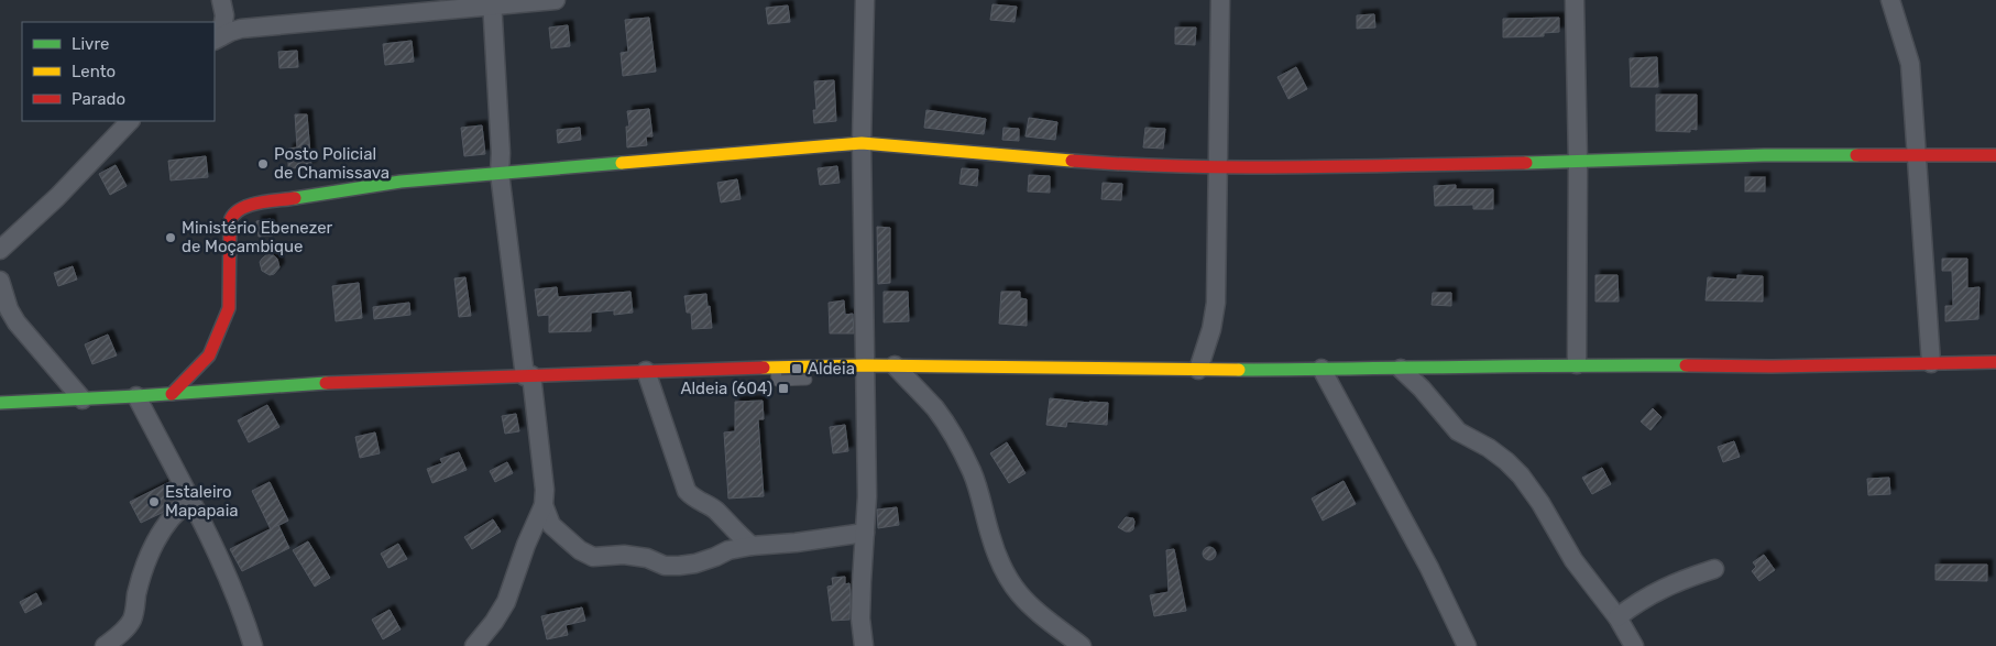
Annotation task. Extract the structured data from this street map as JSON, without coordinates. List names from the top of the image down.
{
  "places": {
    "other": ["Posto Policial de Chamissava", "Ministério Ebenezer de Moçambique", "Estaleiro Mapapaia"],
    "transit": ["Aldeia", "Aldeia (604)"]
  },
  "legend": ["Livre", "Lento", "Parado"]
}
